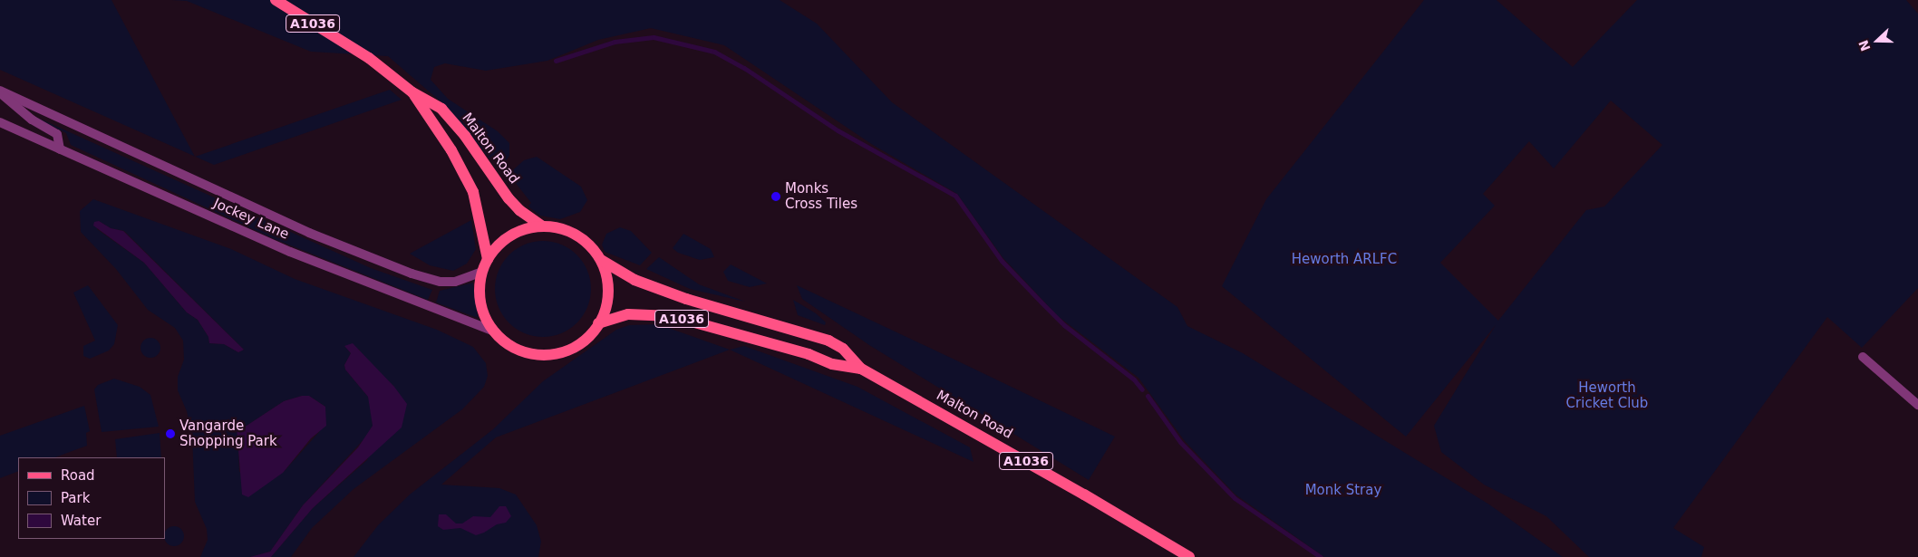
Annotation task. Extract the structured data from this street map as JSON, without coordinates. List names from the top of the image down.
{
  "streets": {
    "main road": ["A1036", "Malton Road"],
    "street": ["Jockey Lane"]
  },
  "crossings": [
    ["Malton Road", "Jockey Lane"]
  ],
  "parks": ["Heworth ARLFC", "Heworth Cricket Club", "Monk Stray"],
  "places": ["Monks Cross Tiles", "Vangarde Shopping Park"],
  "legend": ["Road", "Park", "Water"],
  "north": "left"
}
